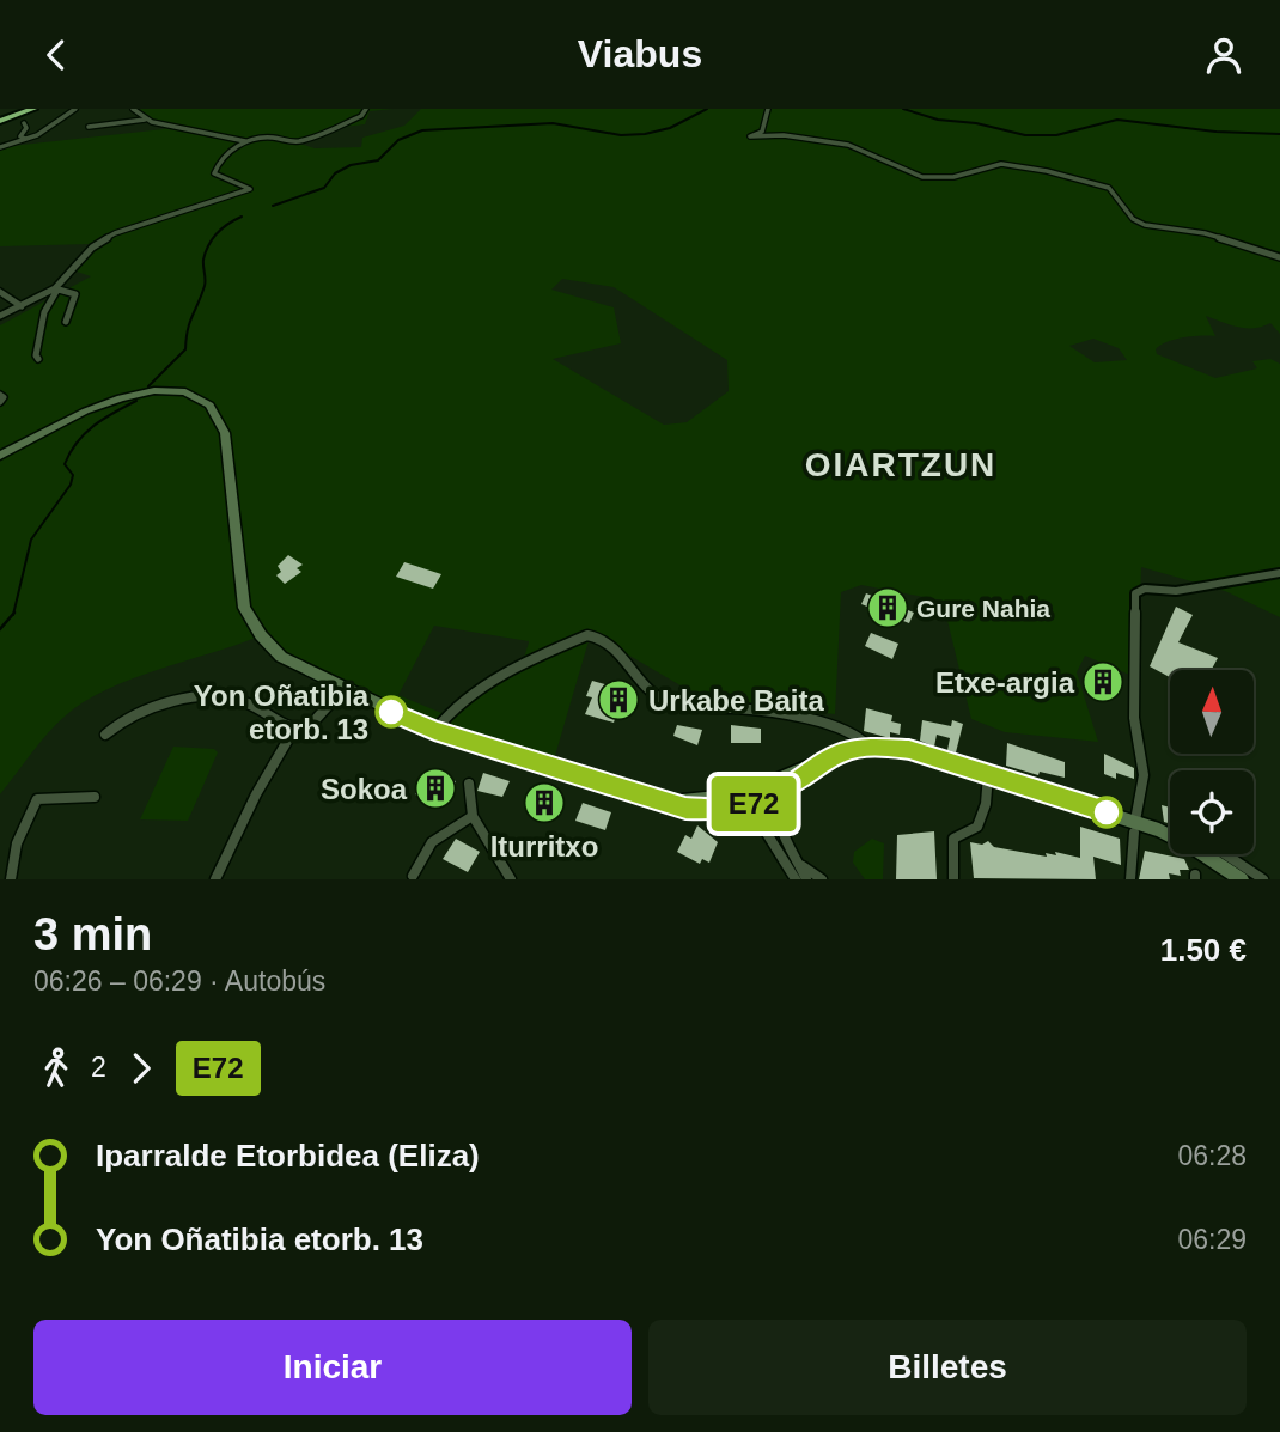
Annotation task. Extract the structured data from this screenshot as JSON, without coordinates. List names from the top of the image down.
{
  "districts": ["OIARTZUN"],
  "places": {
    "building": [
      "Gure Nahia",
      "Etxe-argia",
      "Urkabe Baita",
      "Sokoa",
      "Iturritxo"
    ],
    "other": ["Yon Oñatibia etorb. 13"]
  },
  "lines": ["bus line E72"],
  "north": "top",
  "page": {
    "header": "Viabus",
    "on_map": "E72",
    "heading": ["3 min", "06:26 – 06:29 · Autobús", "1.50 €"],
    "legs": ["2", "E72"],
    "list": [
      {
        "name": "Iparralde Etorbidea (Eliza)",
        "value": "06:28"
      },
      {
        "name": "Yon Oñatibia etorb. 13",
        "value": "06:29"
      }
    ],
    "buttons": ["Iniciar", "Billetes"]
  }
}
